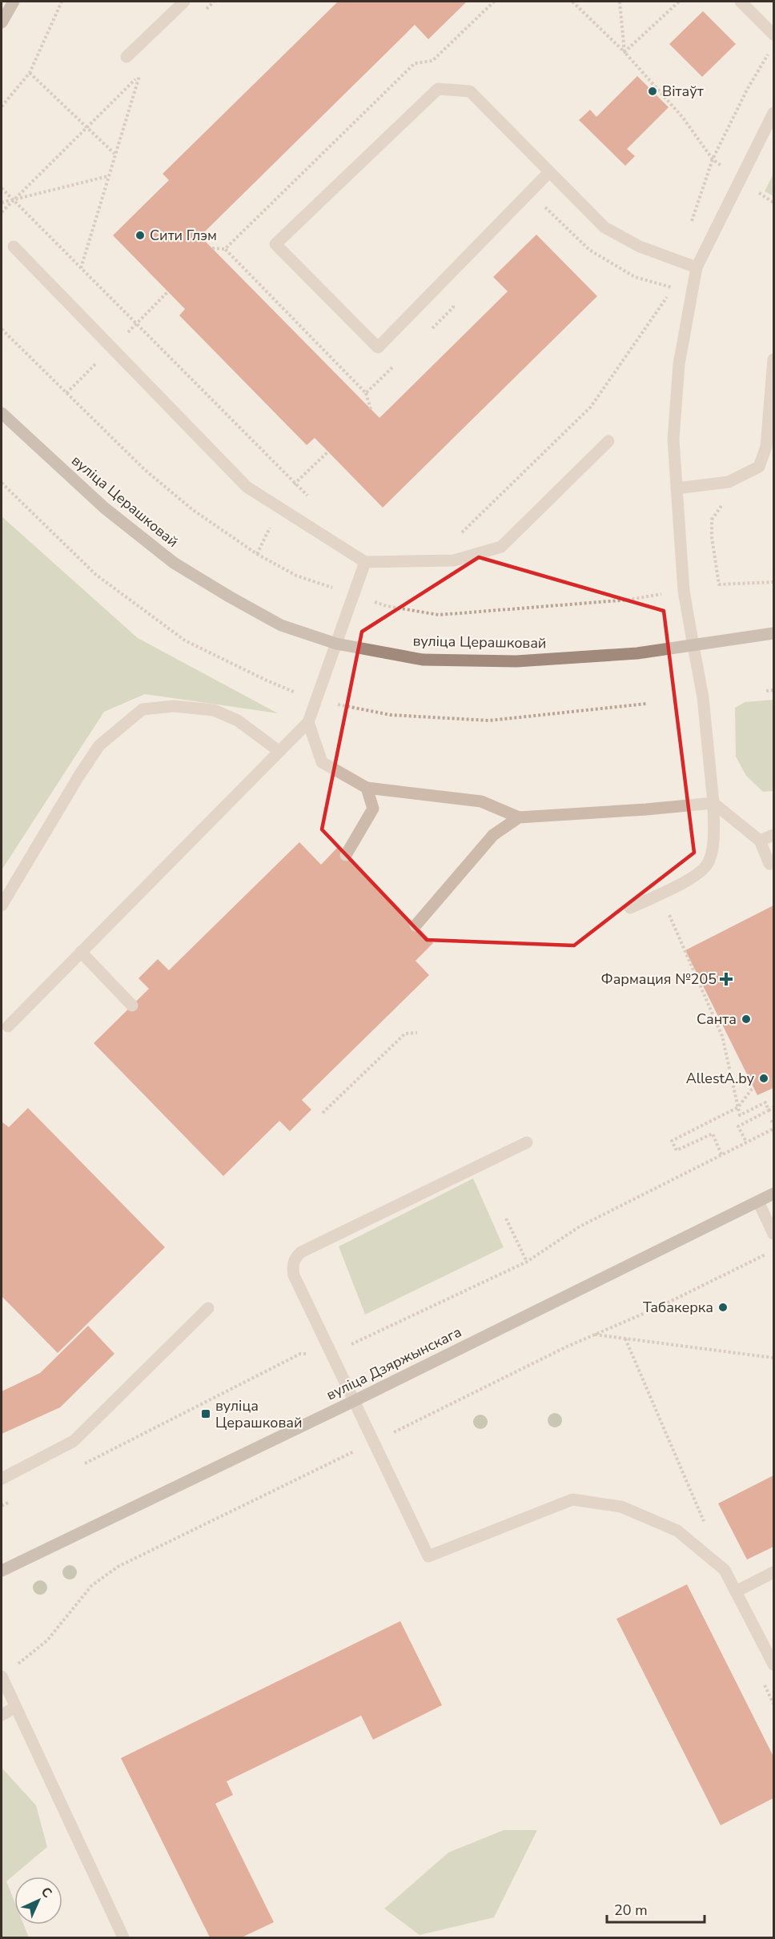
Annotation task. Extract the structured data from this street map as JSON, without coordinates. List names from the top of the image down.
{
  "streets": {
    "street": ["вуліца Церашковай", "вуліца Дзяржынскага"]
  },
  "places": {
    "other": [
      "Вітаўт",
      "Сити Глэм",
      "Санта",
      "AllestA.by",
      "Табакерка"
    ],
    "health": ["Фармация №205"],
    "transit": ["вуліца Церашковай"]
  },
  "scale_bar": "20 m",
  "north": "top right"
}
